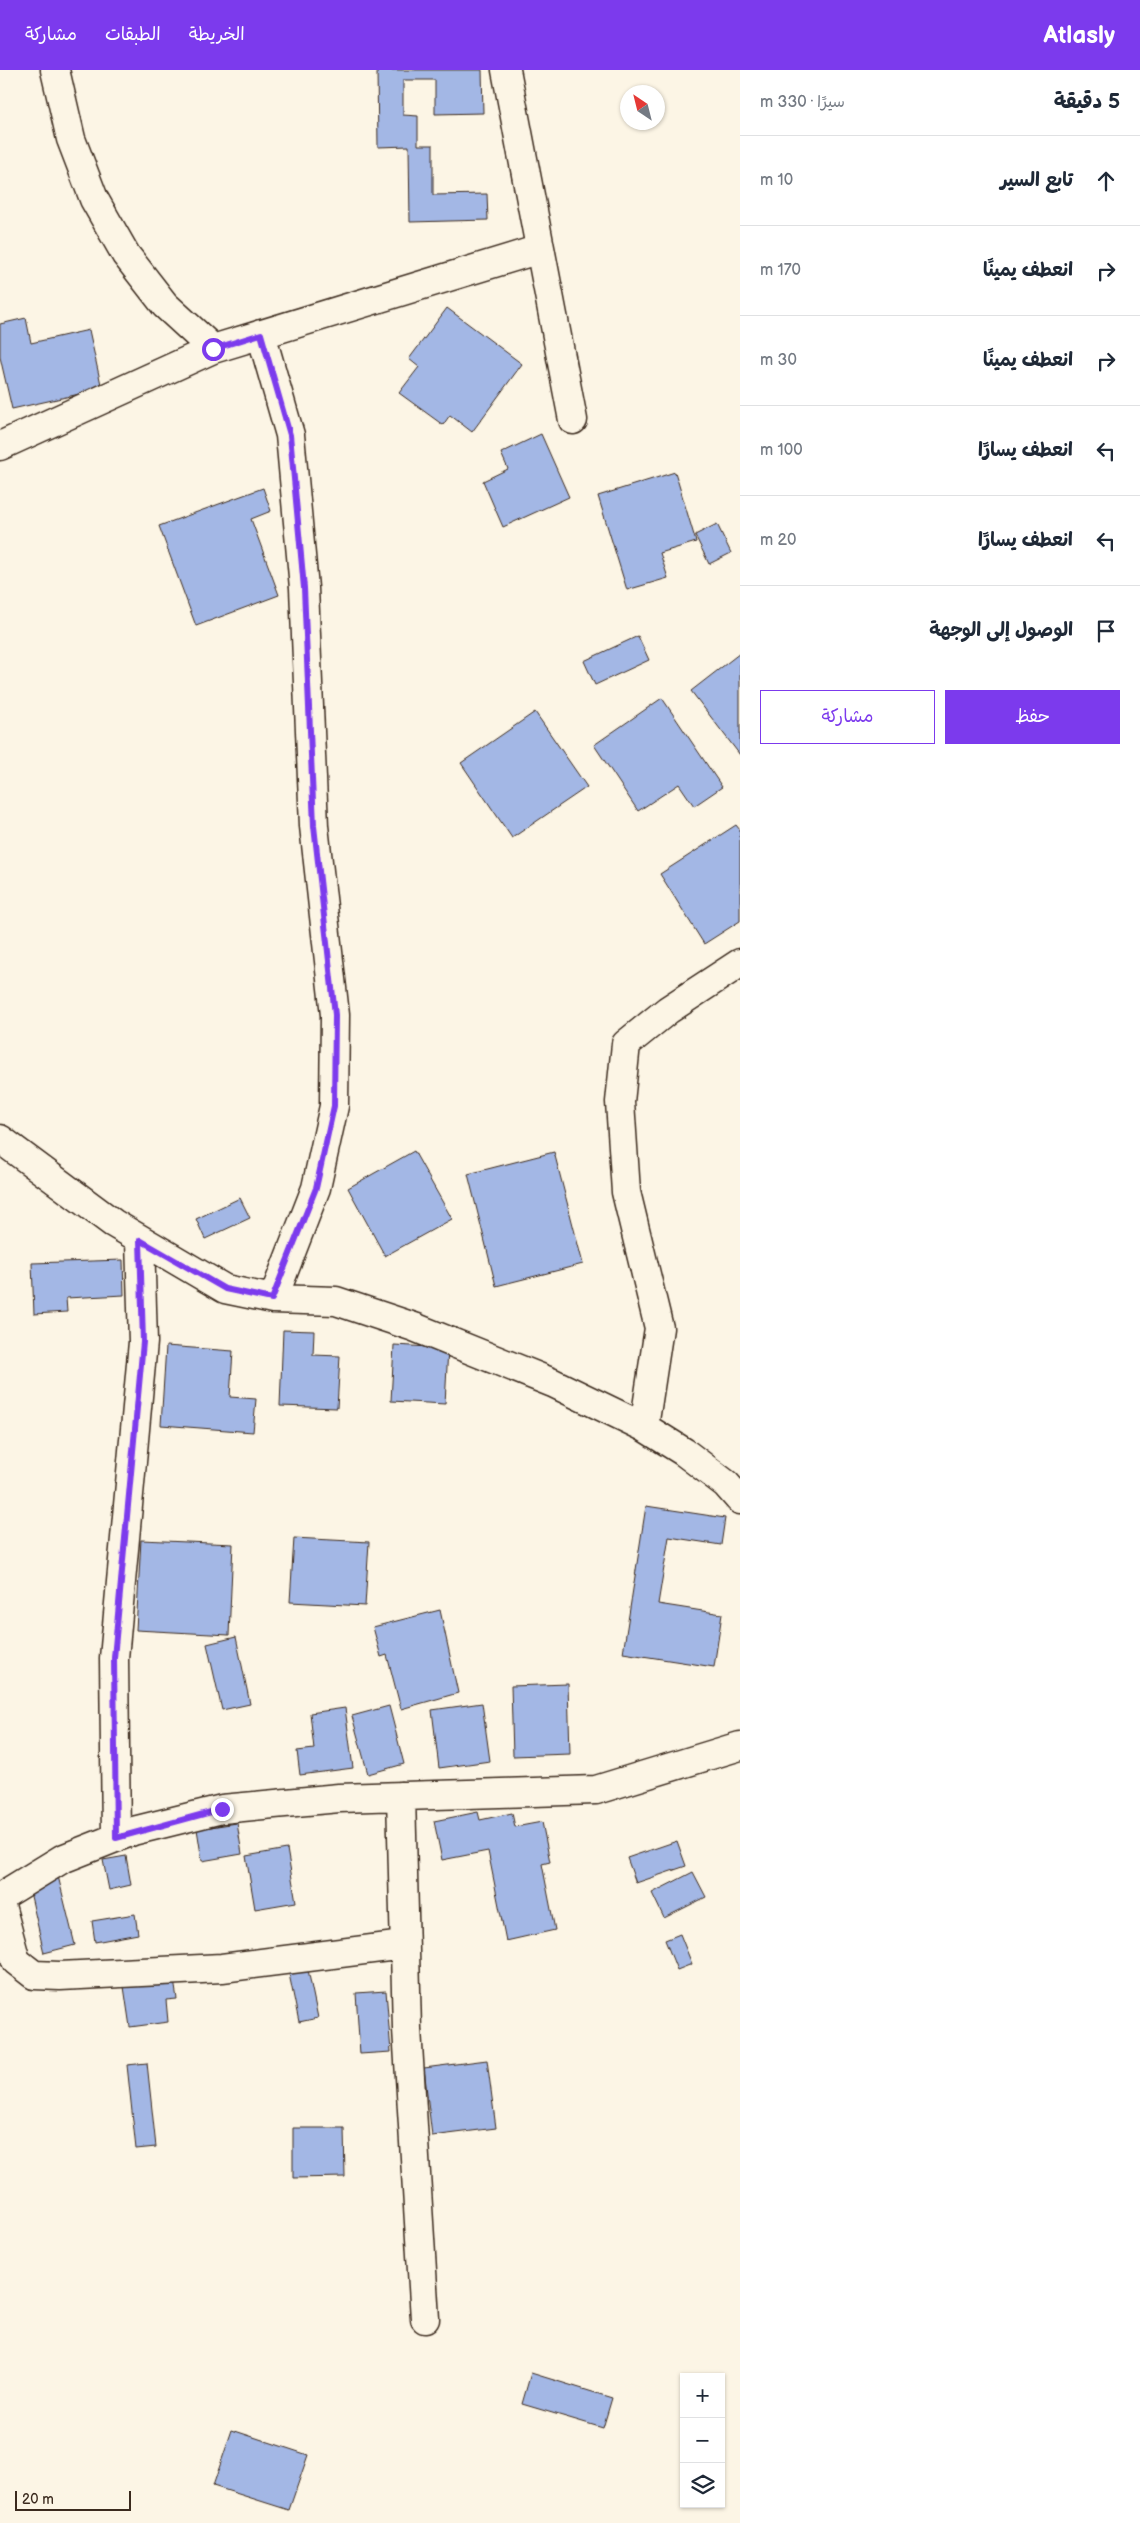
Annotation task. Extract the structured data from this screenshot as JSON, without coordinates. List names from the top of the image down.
{
  "scale_bar": "20 m",
  "north": "top left",
  "page": {
    "header": "Atlasly",
    "nav": ["الخريطة", "الطبقات", "مشاركة"],
    "heading": ["5 دقيقة", "سيرًا · 330 m"],
    "list": [
      ["تابع السير", "10 m"],
      ["انعطف يمينًا", "170 m"],
      ["انعطف يمينًا", "30 m"],
      ["انعطف يسارًا", "100 m"],
      ["انعطف يسارًا", "20 m"],
      "الوصول إلى الوجهة"
    ],
    "buttons": ["حفظ", "مشاركة"],
    "map_buttons": ["+", "−"],
    "scale": "20 m"
  }
}
